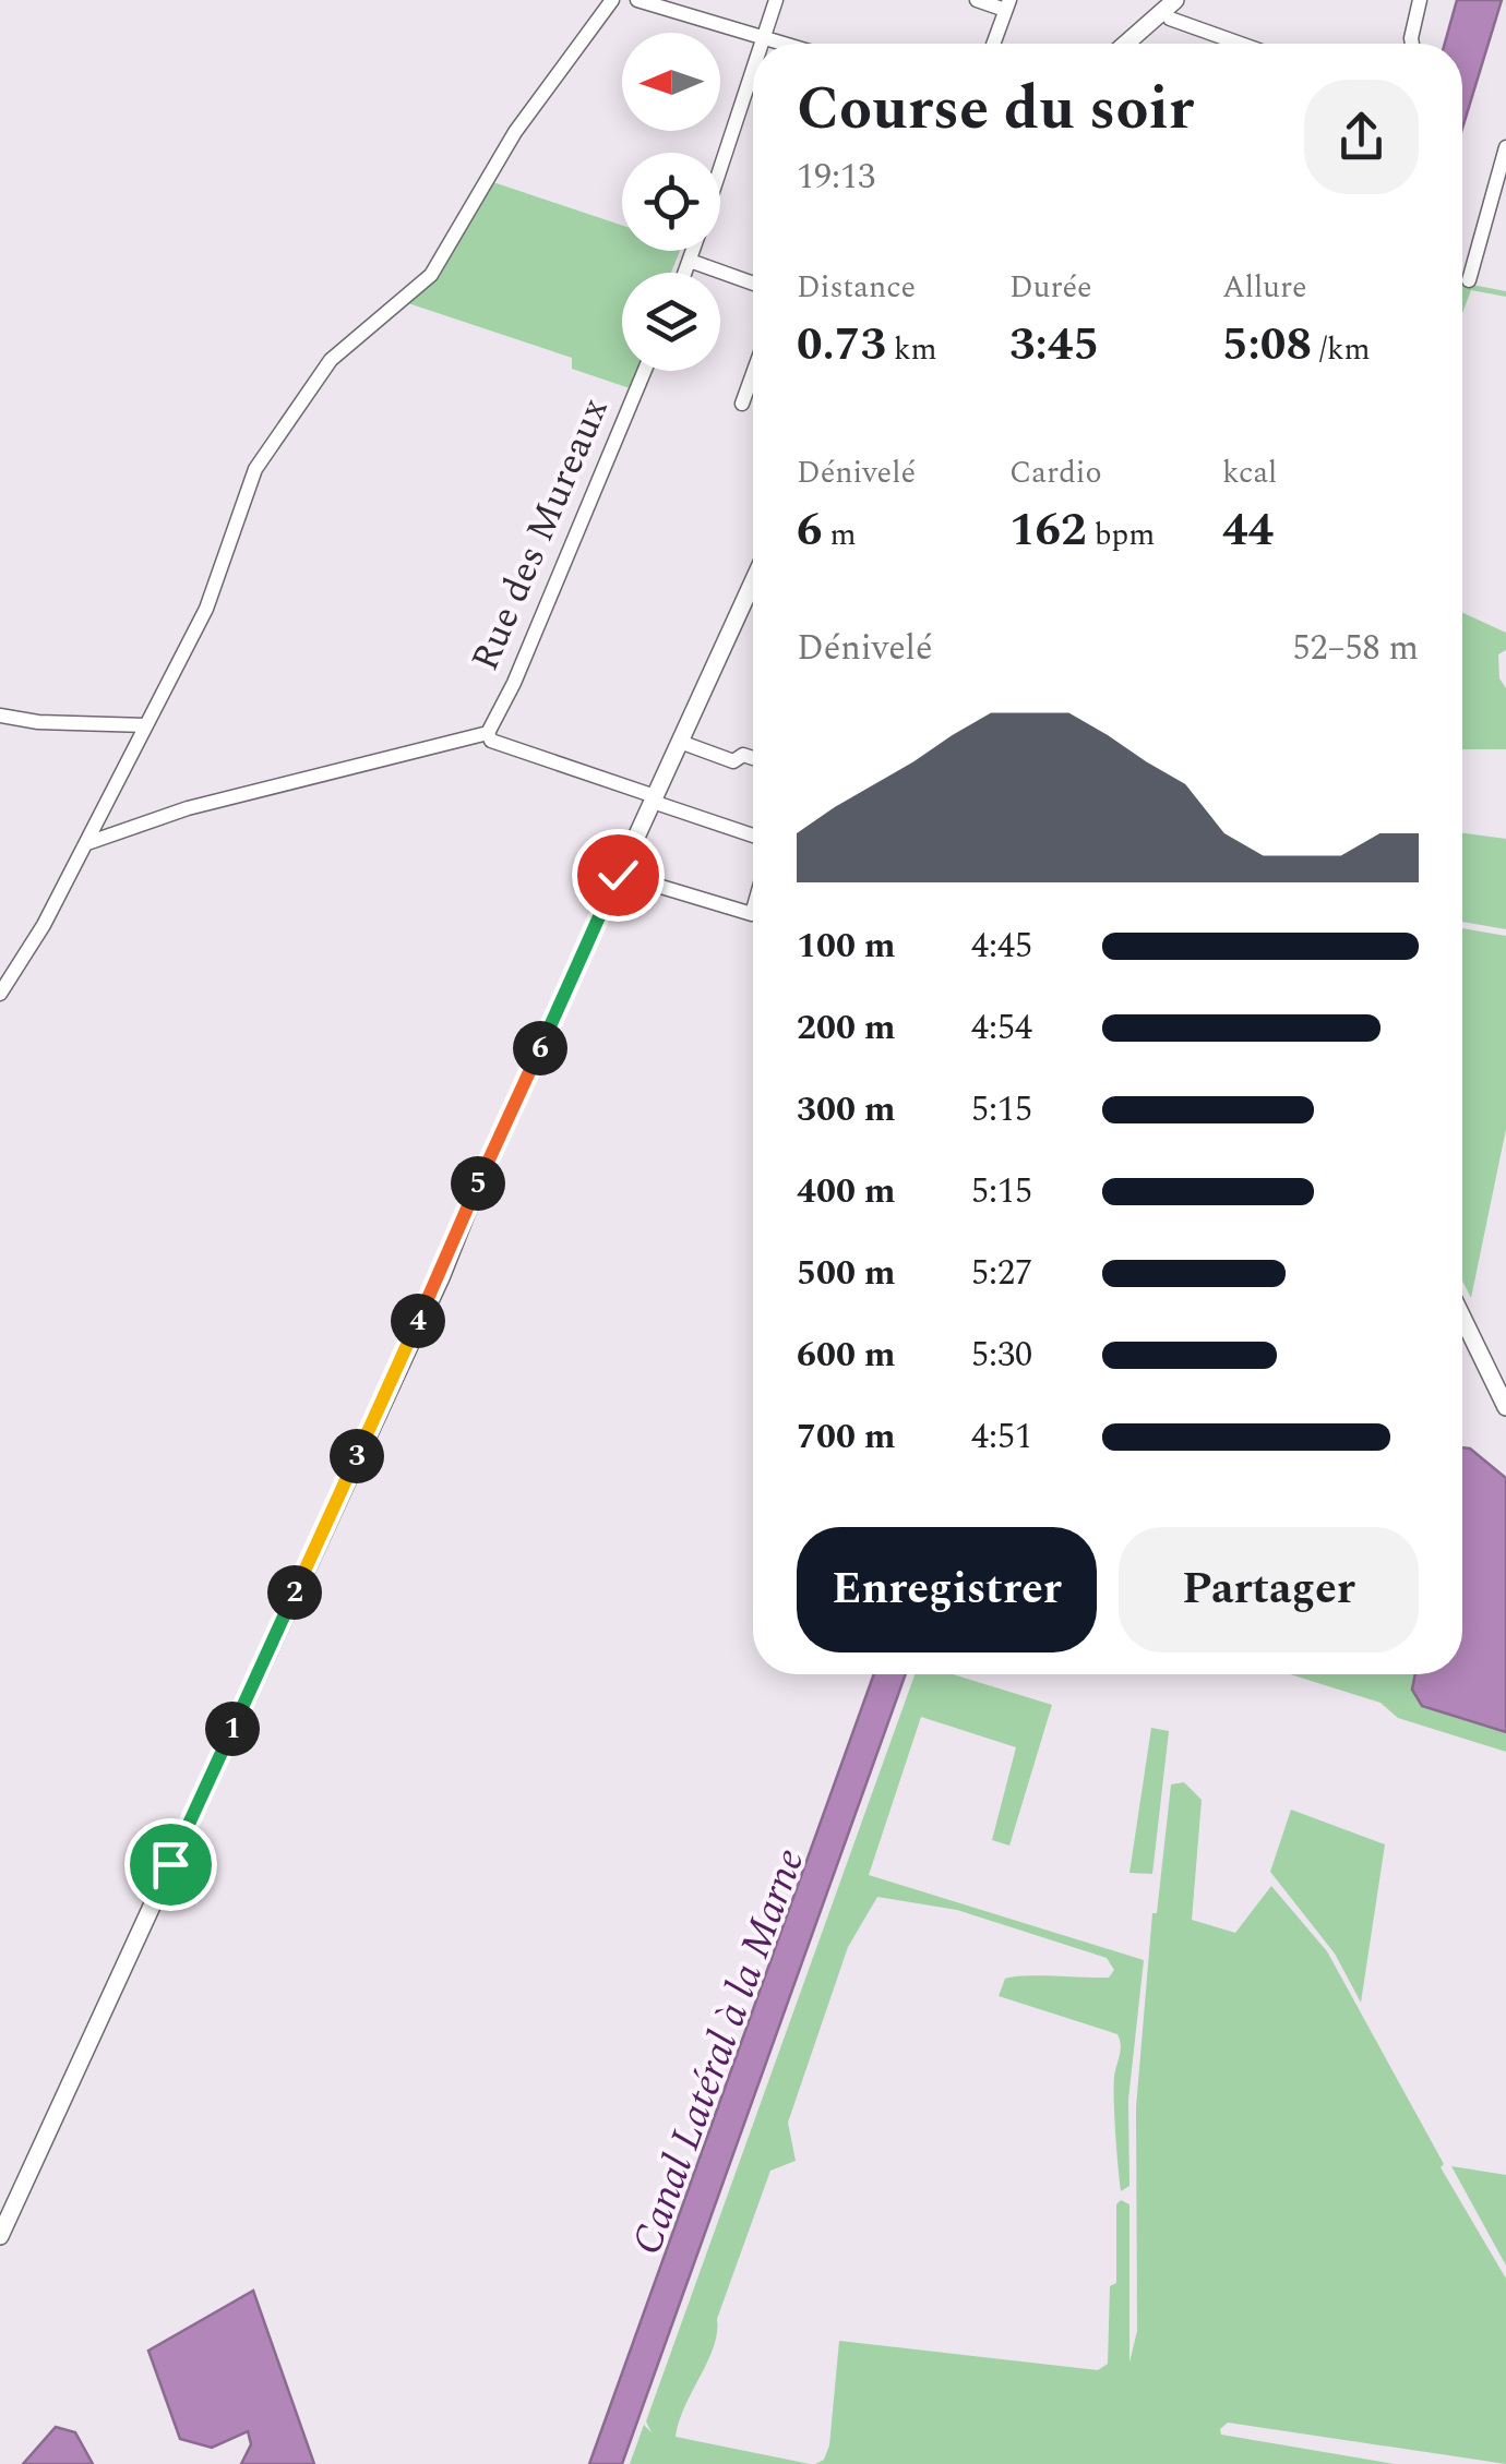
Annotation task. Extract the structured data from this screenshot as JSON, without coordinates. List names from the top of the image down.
{
  "streets": {
    "street": ["Rue des Mureaux"]
  },
  "water": ["Canal Latéral à la Marne"],
  "north": "left",
  "page": {
    "heading": ["Course du soir", "19:13"],
    "stats": [
      ["Distance", "0.73 km"],
      ["Durée", "3:45"],
      ["Allure", "5:08 /km"],
      ["Dénivelé", "6 m"],
      ["Cardio", "162 bpm"],
      ["kcal", "44"]
    ],
    "chart": ["Dénivelé", "52–58 m"],
    "list": [
      {
        "name": "100 m",
        "note": "4:45"
      },
      {
        "name": "200 m",
        "note": "4:54"
      },
      {
        "name": "300 m",
        "note": "5:15"
      },
      {
        "name": "400 m",
        "note": "5:15"
      },
      {
        "name": "500 m",
        "note": "5:27"
      },
      {
        "name": "600 m",
        "note": "5:30"
      },
      {
        "name": "700 m",
        "note": "4:51"
      }
    ],
    "pins": [
      "6",
      "5",
      "4",
      "3",
      "2",
      "1"
    ],
    "buttons": ["Enregistrer", "Partager"]
  }
}
